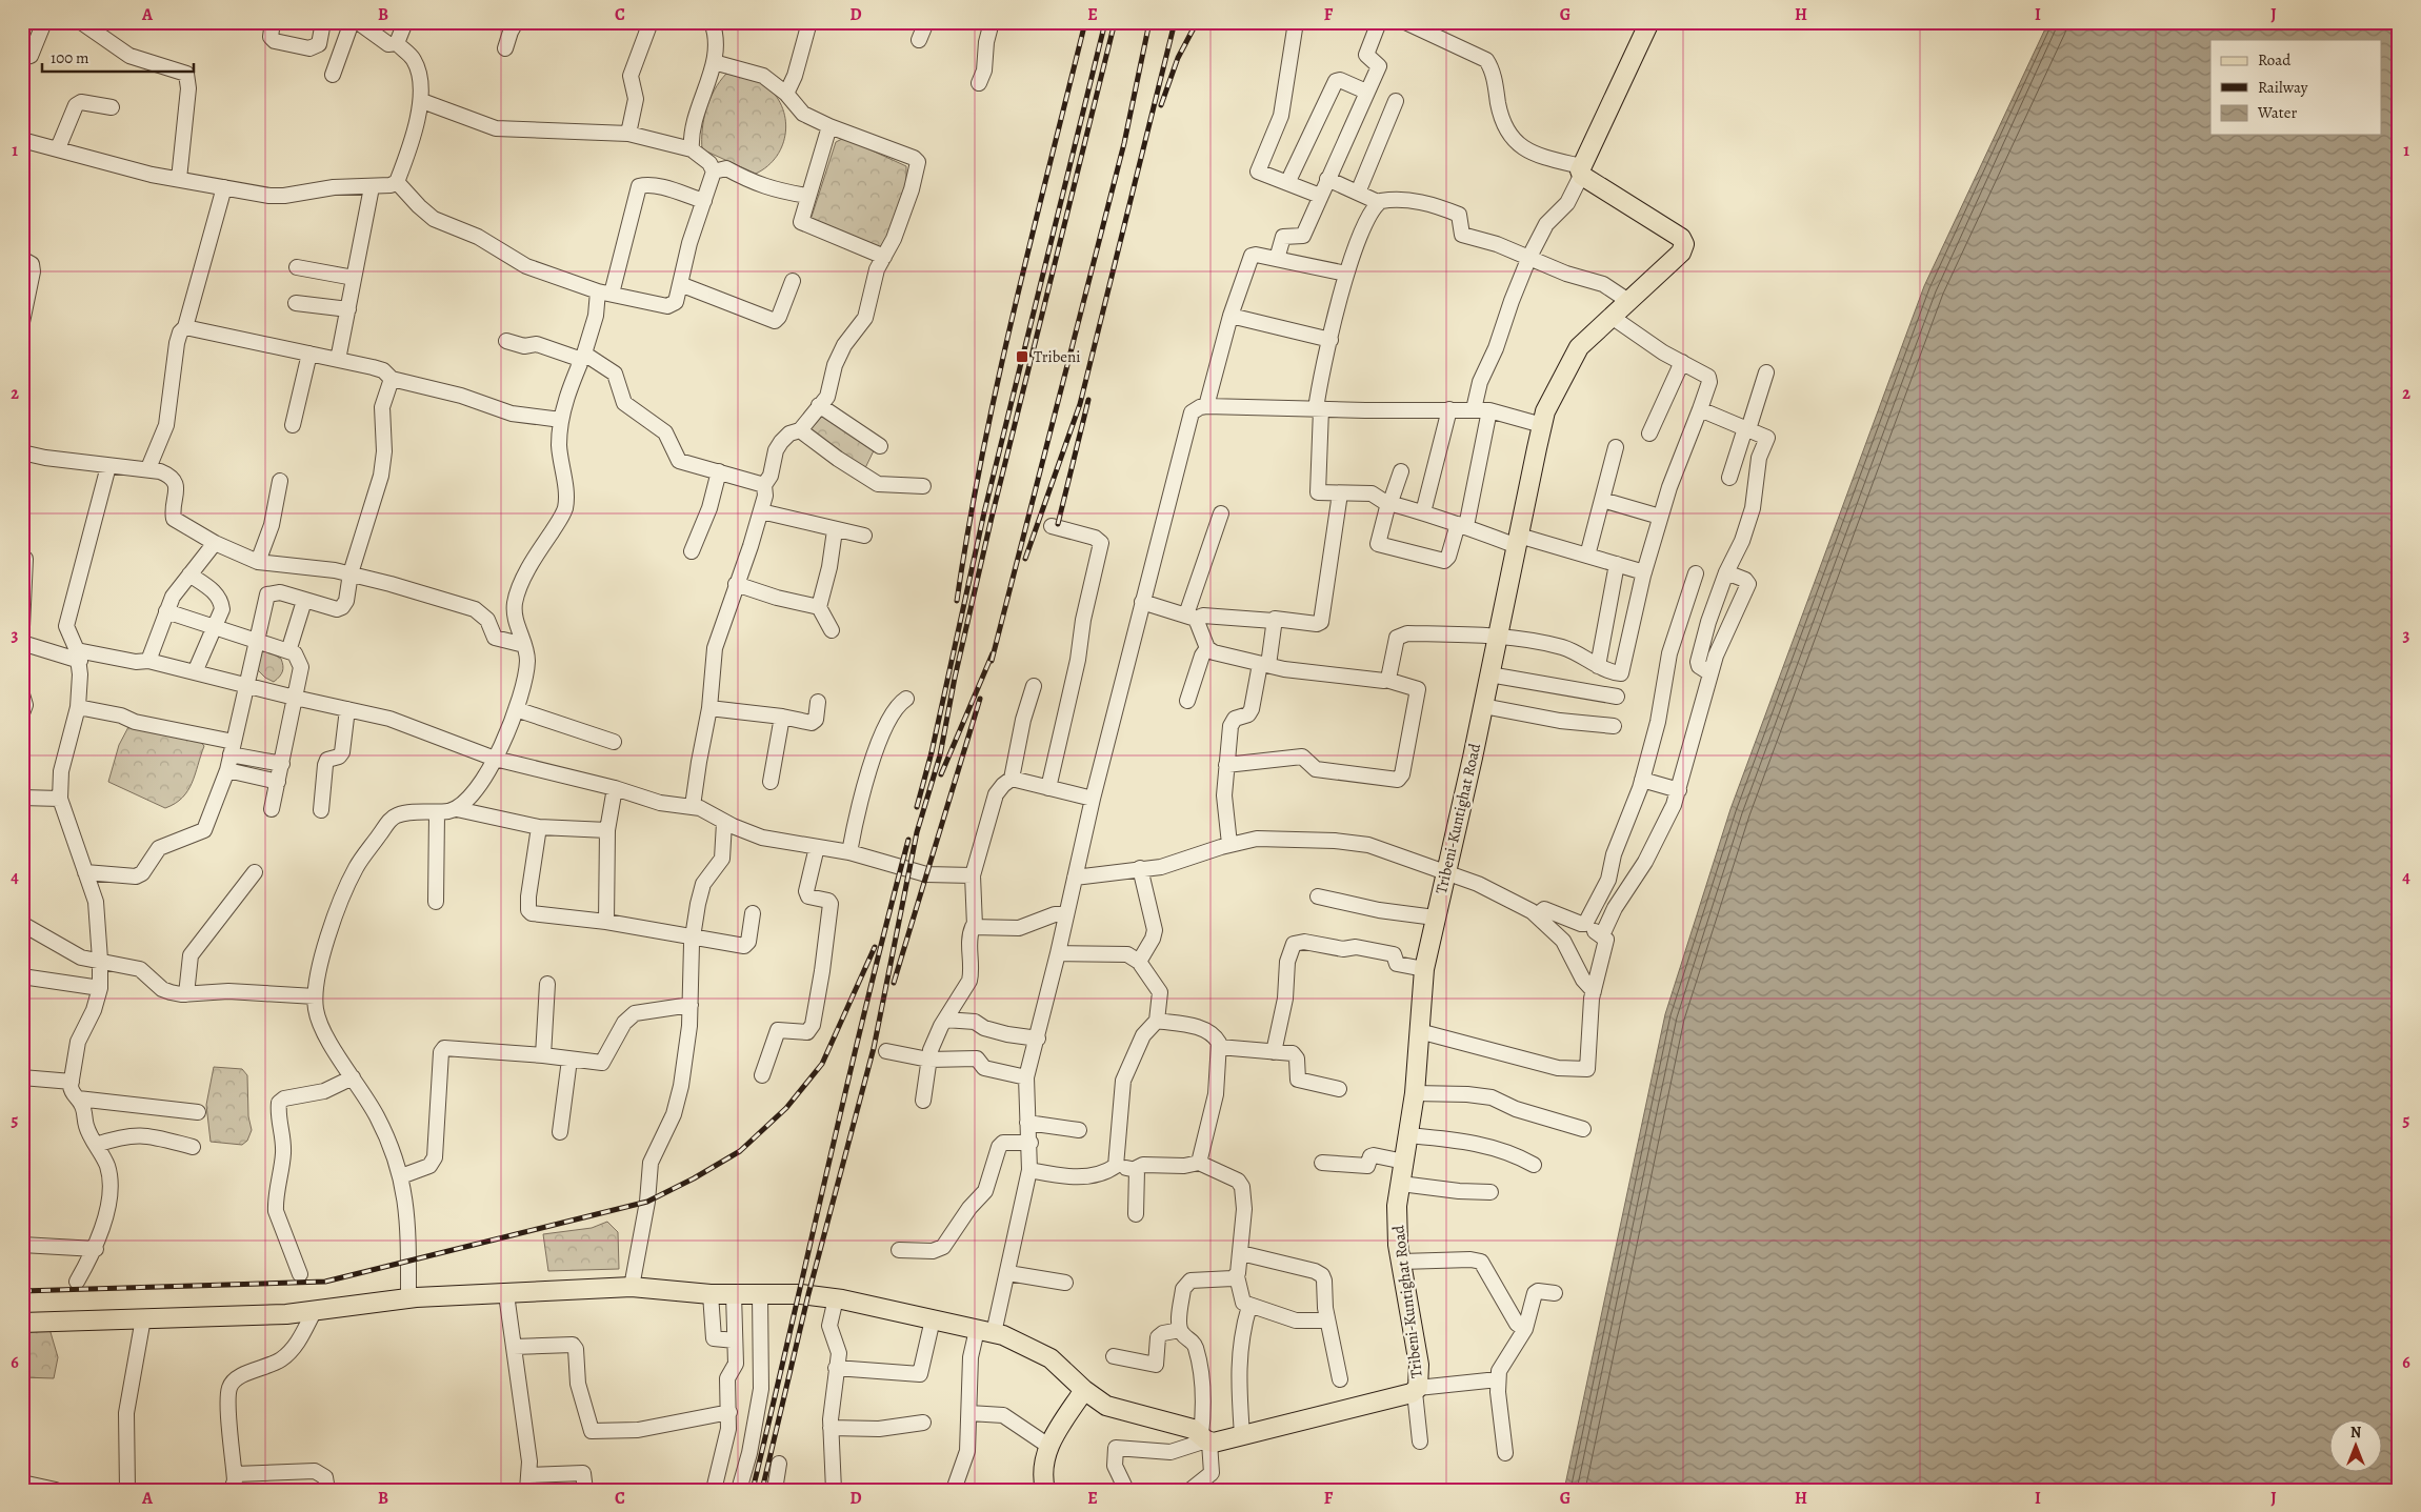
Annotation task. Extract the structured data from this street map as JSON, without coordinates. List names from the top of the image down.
{
  "streets": {
    "main road": ["Tribeni-Kuntighat Road"]
  },
  "places": {
    "transit": ["Tribeni"]
  },
  "legend": ["Road", "Railway", "Water"],
  "scale_bar": "100 m",
  "north": "top",
  "grid": {
    "columns": [
      "A",
      "B",
      "C",
      "D",
      "E",
      "F",
      "G",
      "H",
      "I",
      "J"
    ],
    "rows": [
      "1",
      "2",
      "3",
      "4",
      "5",
      "6"
    ]
  }
}
